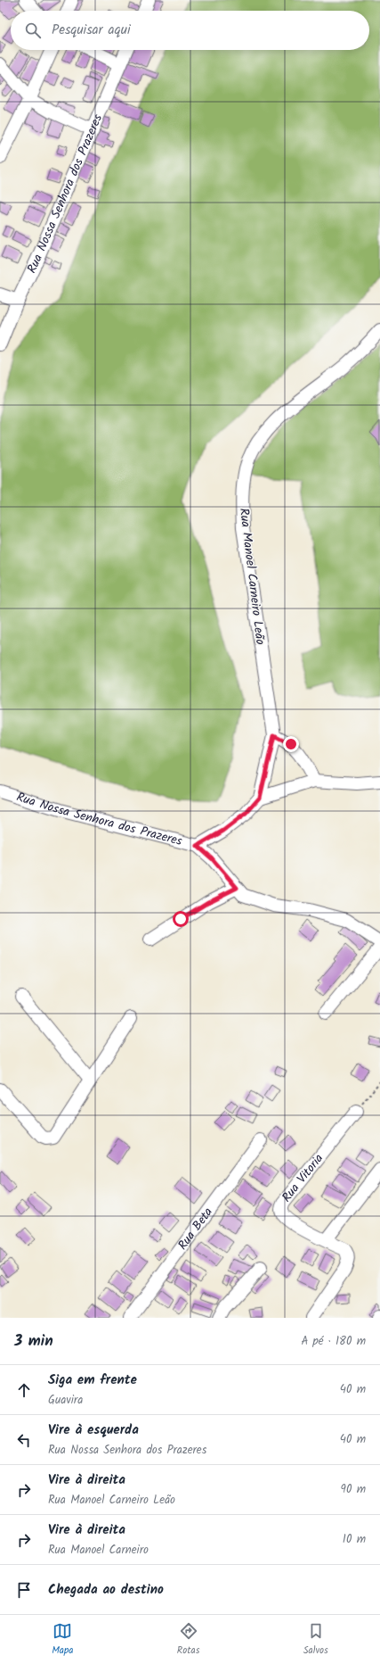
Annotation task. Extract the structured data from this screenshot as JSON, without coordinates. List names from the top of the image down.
{
  "streets": {
    "street": [
      "Rua Nossa Senhora dos Prazeres",
      "Rua Manoel Carneiro Leão",
      "Rua Vitoria",
      "Rua Beta"
    ]
  },
  "crossings": [
    ["Rua Nossa Senhora dos Prazeres", "Rua Manoel Carneiro Leão"]
  ],
  "page": {
    "search": "Pesquisar aqui",
    "heading": ["3 min", "A pé · 180 m"],
    "list": [
      ["Siga em frente", "Guavira", "40 m"],
      ["Vire à esquerda", "Rua Nossa Senhora dos Prazeres", "40 m"],
      ["Vire à direita", "Rua Manoel Carneiro Leão", "90 m"],
      ["Vire à direita", "Rua Manoel Carneiro", "10 m"],
      "Chegada ao destino"
    ],
    "nav": ["Mapa", "Rotas", "Salvos"]
  }
}
